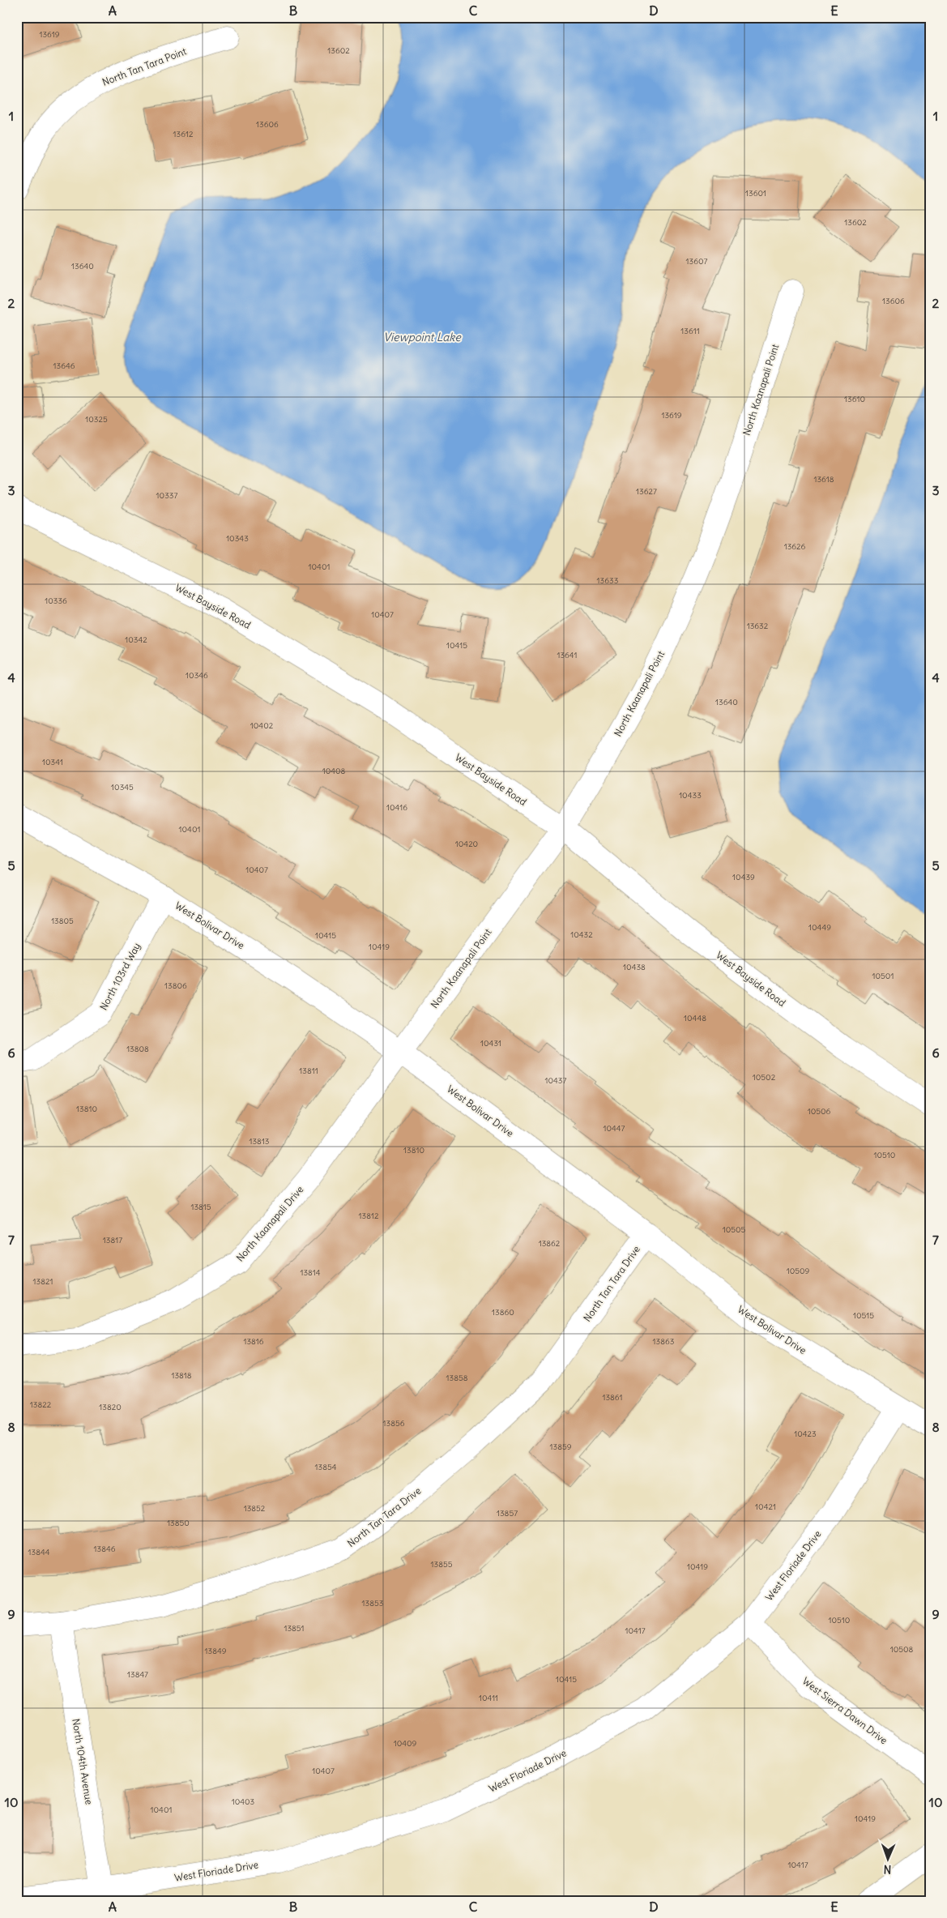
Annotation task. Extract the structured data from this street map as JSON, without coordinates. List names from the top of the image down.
{
  "streets": {
    "street": [
      "North Tan Tara Point",
      "North Kaanapali Point",
      "West Bayside Road",
      "West Bolivar Drive",
      "North 103rd Way",
      "North Kaanapali Drive",
      "North Tan Tara Drive",
      "West Floriade Drive",
      "West Sierra Dawn Drive",
      "North 104th Avenue"
    ]
  },
  "crossings": [
    ["North Kaanapali Point", "West Bayside Road"],
    ["North Kaanapali Point", "West Bolivar Drive"],
    ["North Kaanapali Point", "North Kaanapali Drive"],
    ["West Bolivar Drive", "North 103rd Way"],
    ["West Bolivar Drive", "North Kaanapali Drive"],
    ["West Bolivar Drive", "North Tan Tara Drive"],
    ["West Bolivar Drive", "West Floriade Drive"],
    ["North Tan Tara Drive", "North 104th Avenue"],
    ["West Floriade Drive", "West Sierra Dawn Drive"],
    ["West Floriade Drive", "North 104th Avenue"]
  ],
  "water": ["Viewpoint Lake"],
  "house_numbers": [
    "13619",
    "13602",
    "13606",
    "13612",
    "13601",
    "13602",
    "13607",
    "13640",
    "13606",
    "13611",
    "13646",
    "13610",
    "13619",
    "10325",
    "13618",
    "13627",
    "10337",
    "10343",
    "13626",
    "10401",
    "13633",
    "10336",
    "10407",
    "13632",
    "10342",
    "10415",
    "13641",
    "10346",
    "13640",
    "10402",
    "10341",
    "10408",
    "10345",
    "10433",
    "10416",
    "10401",
    "10420",
    "10407",
    "10439",
    "13805",
    "10449",
    "10432",
    "10415",
    "10419",
    "10438",
    "10501",
    "13806",
    "10448",
    "10431",
    "13808",
    "13811",
    "10502",
    "10437",
    "13810",
    "10506",
    "10447",
    "13813",
    "13810",
    "10510",
    "13815",
    "13812",
    "10505",
    "13817",
    "13862",
    "10509",
    "13814",
    "13821",
    "13860",
    "10515",
    "13816",
    "13863",
    "13818",
    "13858",
    "13861",
    "13822",
    "13820",
    "13856",
    "10423",
    "13859",
    "13854",
    "10421",
    "13852",
    "13857",
    "13850",
    "13846",
    "13844",
    "13855",
    "10419",
    "13853",
    "10510",
    "13851",
    "10417",
    "10508",
    "13849",
    "13847",
    "10415",
    "10411",
    "10409",
    "10407",
    "10403",
    "10401",
    "10419",
    "10417"
  ],
  "north": "bottom",
  "grid": {
    "columns": [
      "A",
      "B",
      "C",
      "D",
      "E"
    ],
    "rows": [
      "1",
      "2",
      "3",
      "4",
      "5",
      "6",
      "7",
      "8",
      "9",
      "10"
    ]
  }
}
